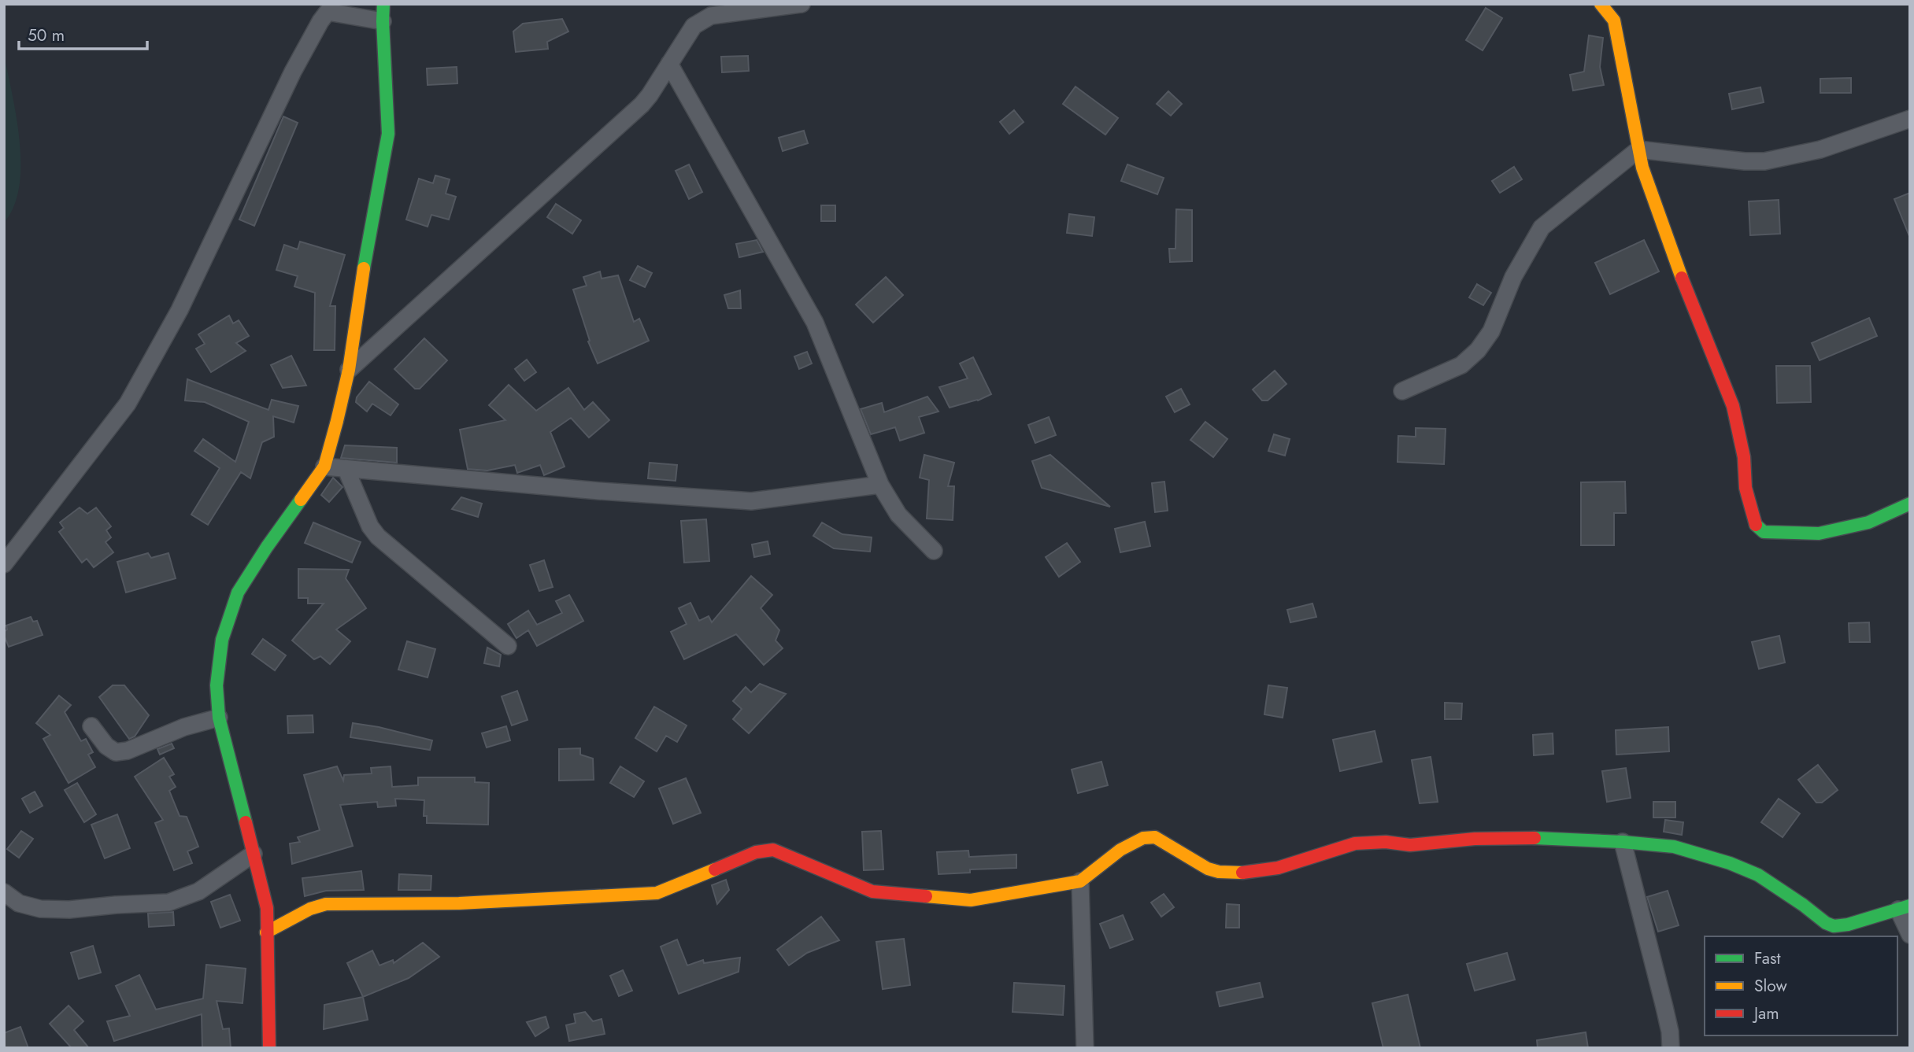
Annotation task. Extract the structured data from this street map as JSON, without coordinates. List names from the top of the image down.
{
  "legend": ["Fast", "Slow", "Jam"],
  "scale_bar": "50 m"
}
